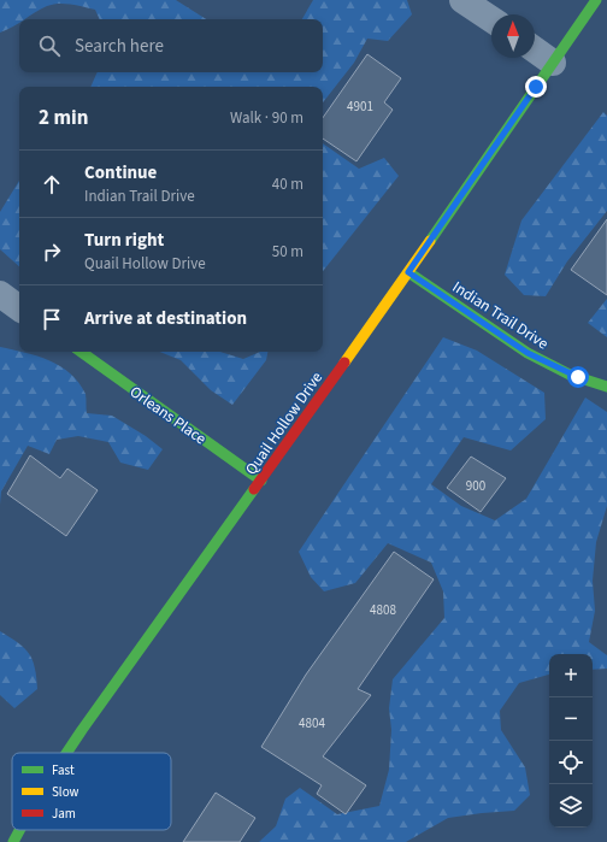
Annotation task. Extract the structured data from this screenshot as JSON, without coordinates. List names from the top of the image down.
{
  "streets": {
    "street": ["Indian Trail Drive", "Orleans Place", "Quail Hollow Drive"]
  },
  "crossings": [
    ["Indian Trail Drive", "Quail Hollow Drive"],
    ["Orleans Place", "Quail Hollow Drive"]
  ],
  "house_numbers": [
    "4901",
    "900",
    "4808",
    "4804"
  ],
  "legend": ["Fast", "Slow", "Jam"],
  "north": "top",
  "page": {
    "search": "Search here",
    "heading": ["2 min", "Walk · 90 m"],
    "list": [
      ["Continue", "Indian Trail Drive", "40 m"],
      ["Turn right", "Quail Hollow Drive", "50 m"],
      "Arrive at destination"
    ],
    "map_buttons": ["+", "−"]
  }
}
